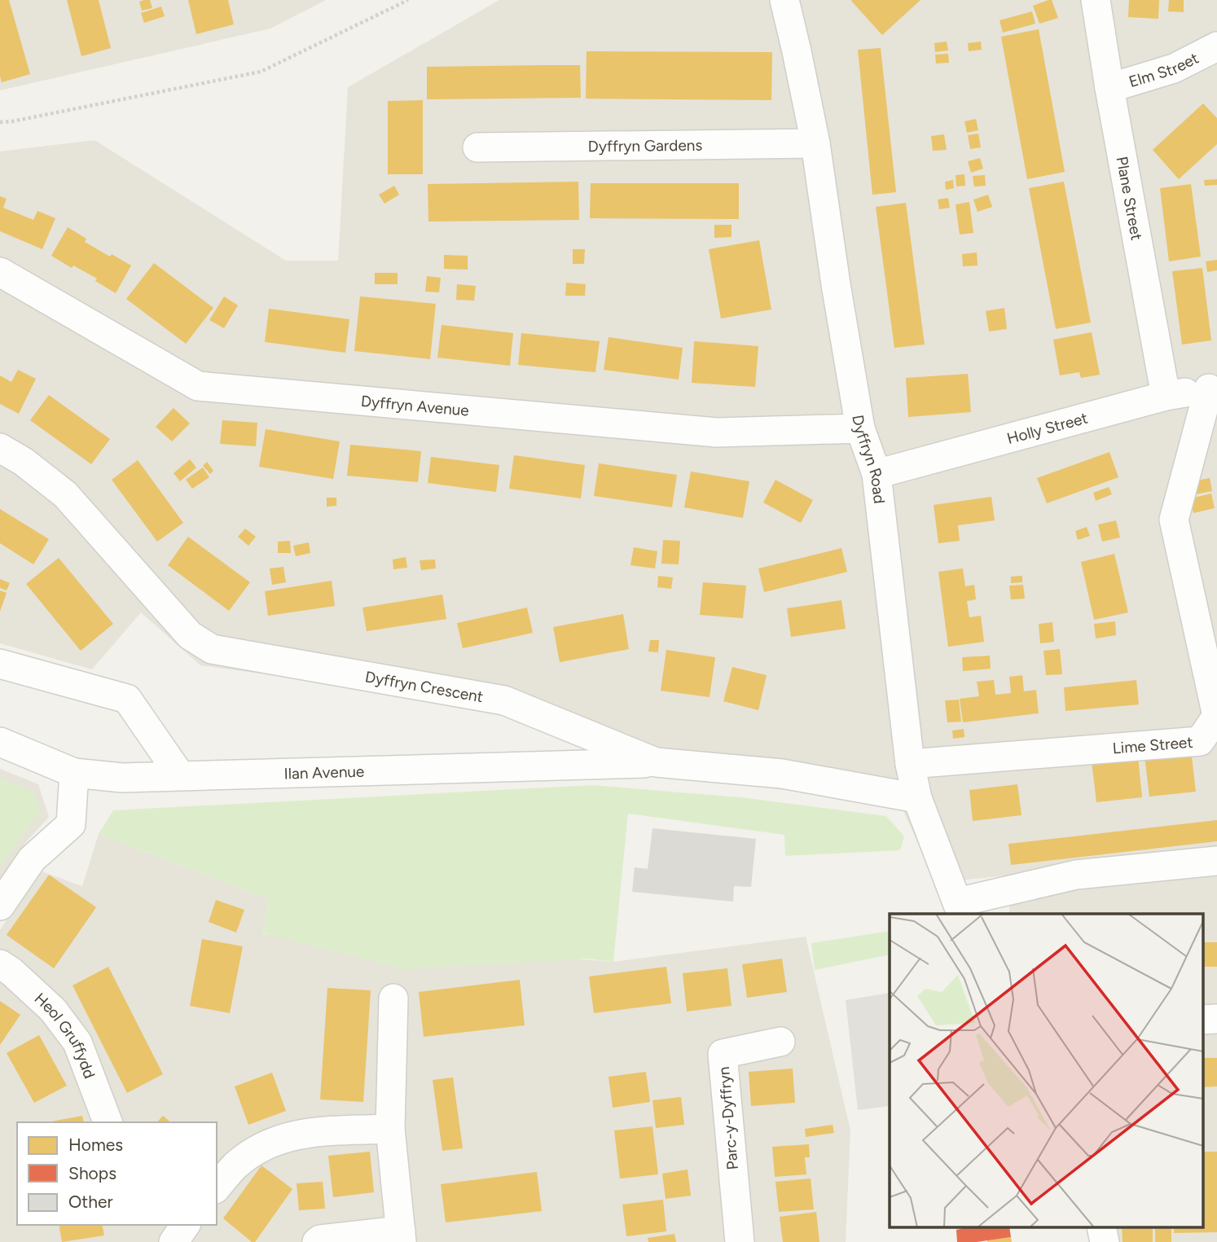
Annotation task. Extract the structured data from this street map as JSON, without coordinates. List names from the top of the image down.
{
  "streets": {
    "street": [
      "Elm Street",
      "Dyffryn Gardens",
      "Plane Street",
      "Dyffryn Avenue",
      "Holly Street",
      "Dyffryn Road",
      "Dyffryn Crescent",
      "Lime Street",
      "Ilan Avenue",
      "Heol Gruffydd",
      "Parc-y-Dyffryn"
    ]
  },
  "crossings": [
    ["Elm Street", "Plane Street"],
    ["Dyffryn Gardens", "Dyffryn Road"],
    ["Plane Street", "Holly Street"],
    ["Dyffryn Avenue", "Dyffryn Road"],
    ["Holly Street", "Dyffryn Road"],
    ["Holly Street", "Lime Street"],
    ["Dyffryn Road", "Dyffryn Crescent"],
    ["Dyffryn Road", "Lime Street"],
    ["Dyffryn Crescent", "Ilan Avenue"]
  ],
  "legend": ["Homes", "Shops", "Other"]
}
